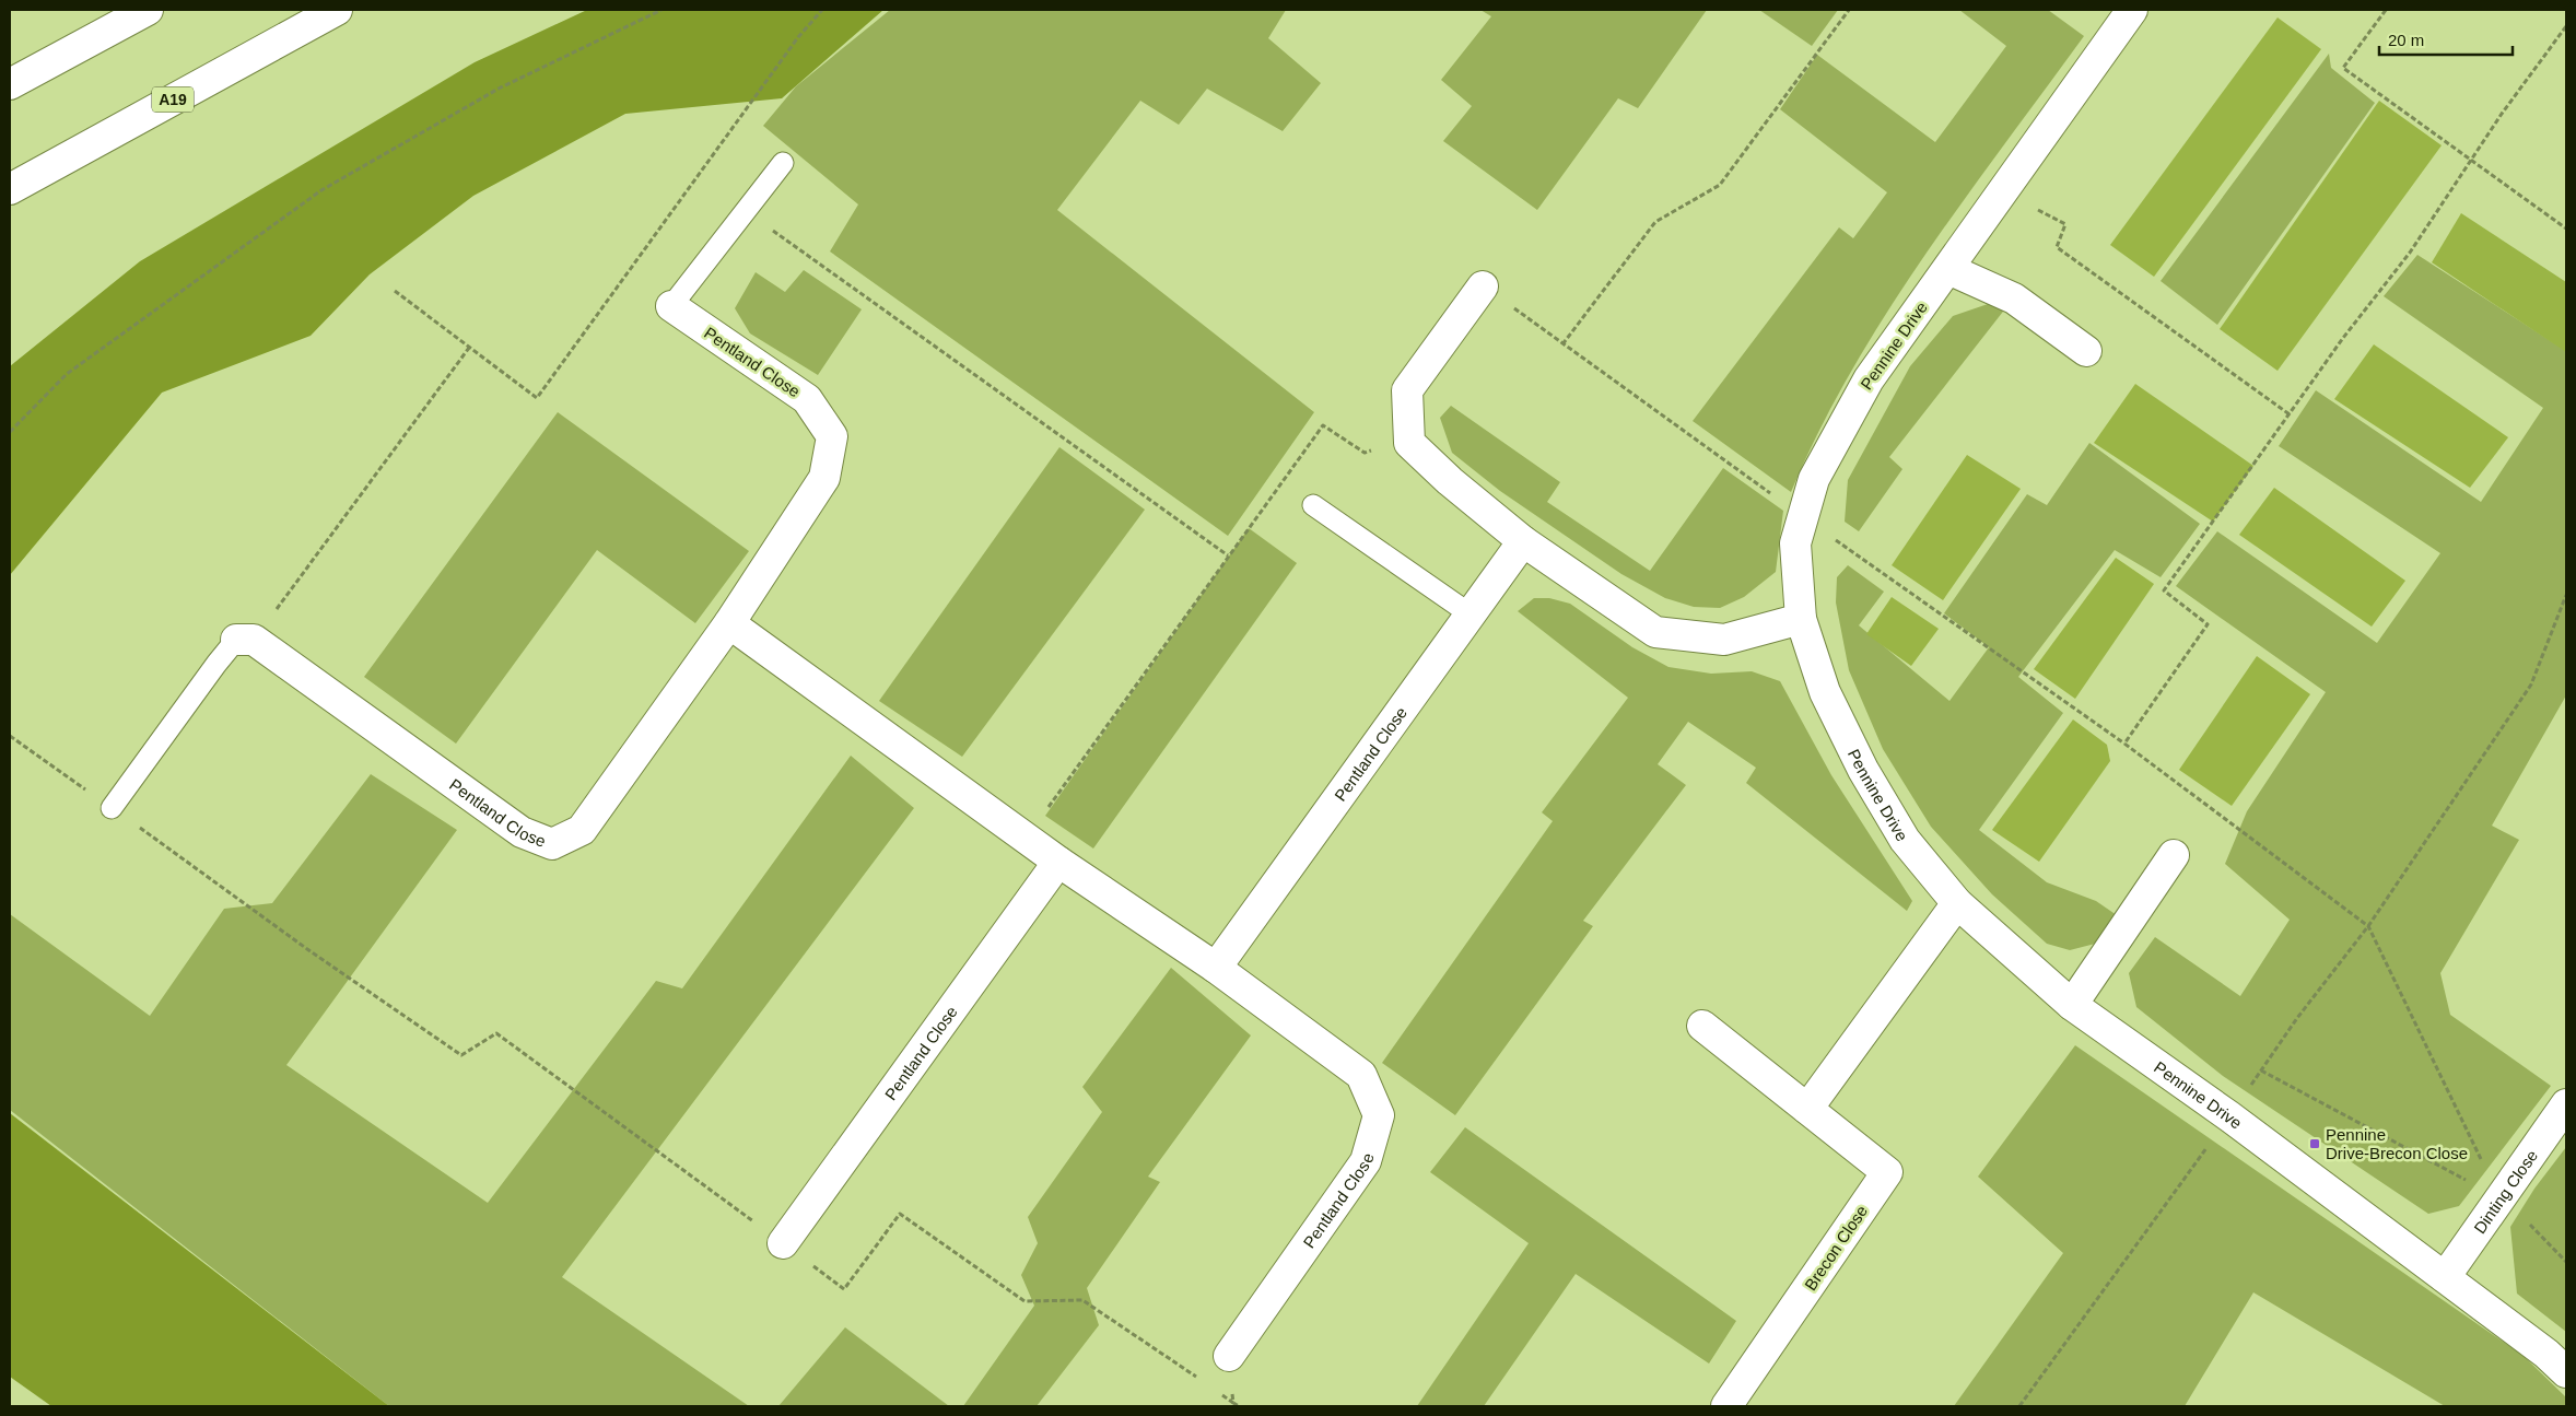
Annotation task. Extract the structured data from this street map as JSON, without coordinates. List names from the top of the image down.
{
  "streets": {
    "main road": [
      "A19",
      "Pennine Drive",
      "Pentland Close",
      "Dinting Close",
      "Brecon Close"
    ]
  },
  "crossings": [
    ["Pennine Drive", "Dinting Close"]
  ],
  "places": {
    "transit": ["Pennine Drive-Brecon Close"]
  },
  "scale_bar": "20 m"
}
